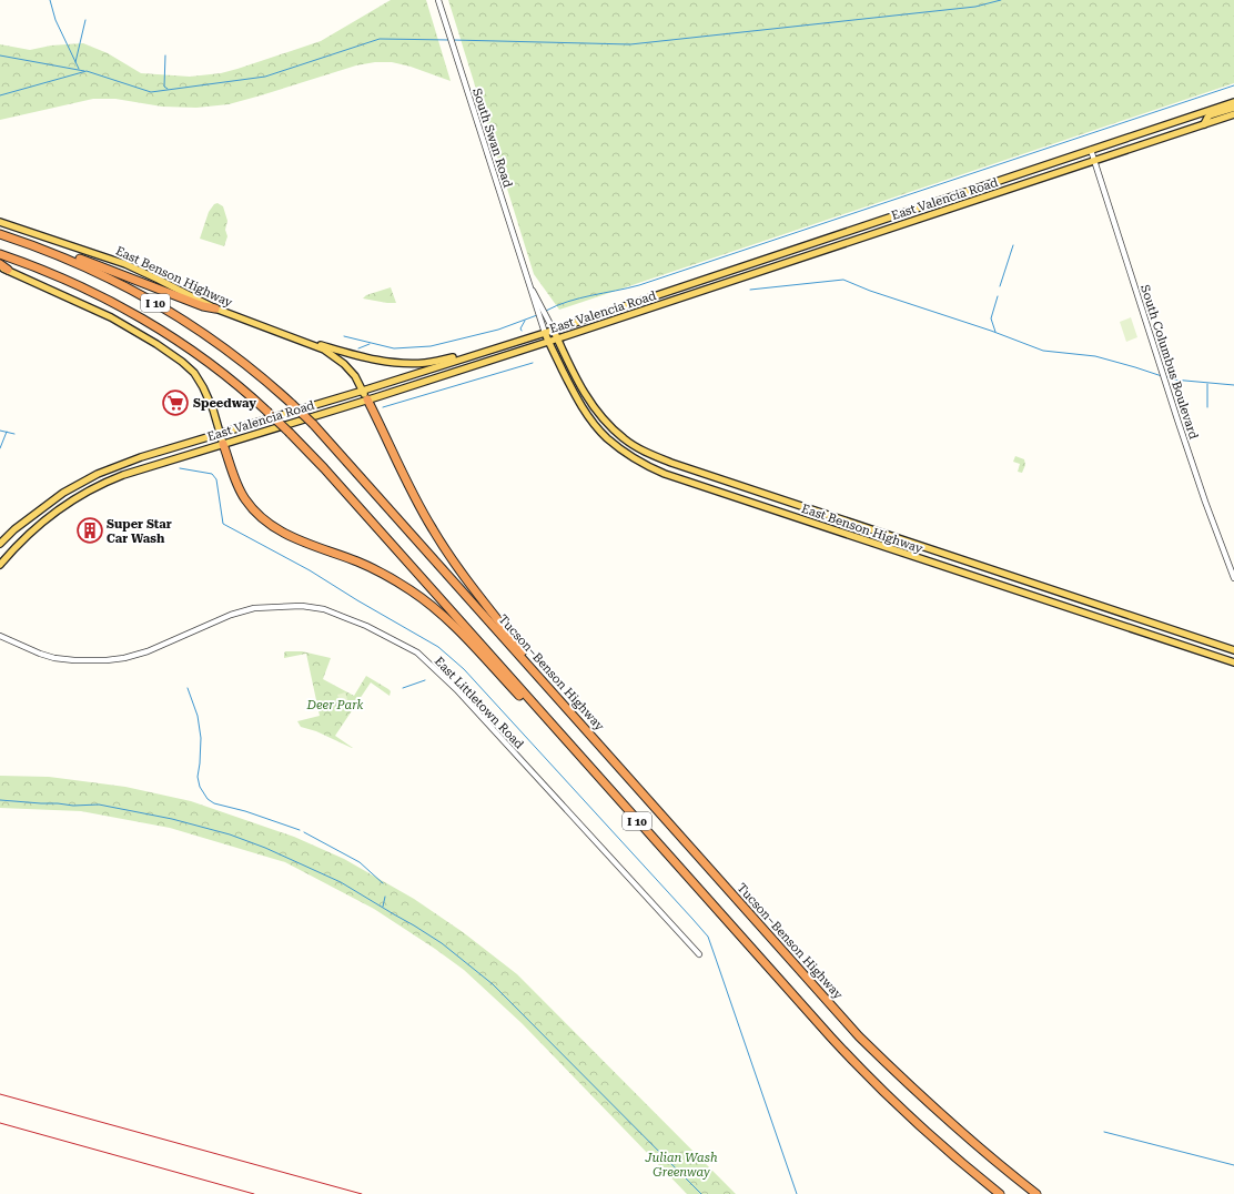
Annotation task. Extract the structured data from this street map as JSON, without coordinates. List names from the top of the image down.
{
  "streets": {
    "highway": ["I 10", "Tucson–Benson Highway"],
    "main road": ["East Valencia Road", "East Benson Highway"],
    "street": ["South Swan Road", "South Columbus Boulevard", "East Littletown Road"]
  },
  "crossings": [
    ["South Swan Road", "East Valencia Road"],
    ["South Swan Road", "East Benson Highway"],
    ["East Valencia Road", "East Benson Highway"],
    ["East Valencia Road", "South Columbus Boulevard"]
  ],
  "parks": ["Deer Park", "Julian Wash Greenway"],
  "places": {
    "supermarket": ["Speedway"],
    "building": ["Super Star Car Wash"]
  }
}
